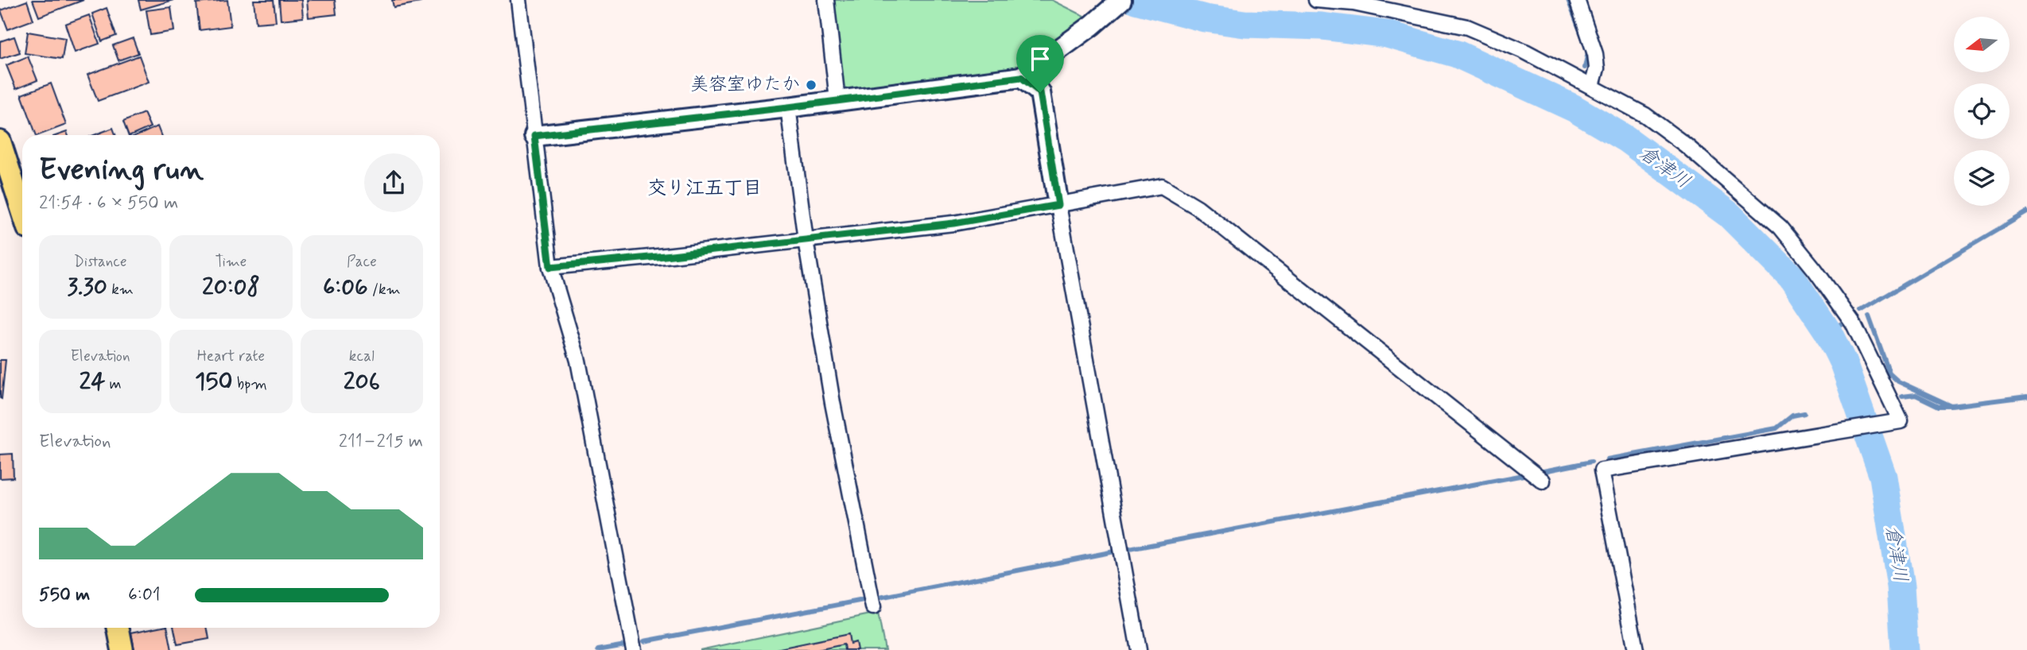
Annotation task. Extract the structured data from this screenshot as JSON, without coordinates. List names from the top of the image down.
{
  "districts": ["交り江五丁目"],
  "water": ["倉津川"],
  "places": ["美容室ゆたか"],
  "north": "left",
  "page": {
    "heading": ["Evening run", "21:54 · 6 × 550 m"],
    "stats": [
      ["Distance", "3.30 km"],
      ["Time", "20:08"],
      ["Pace", "6:06 /km"],
      ["Elevation", "24 m"],
      ["Heart rate", "150 bpm"],
      ["kcal", "206"]
    ],
    "chart": ["Elevation", "211–215 m"],
    "list": [
      {
        "name": "550 m",
        "note": "6:01"
      }
    ]
  }
}
